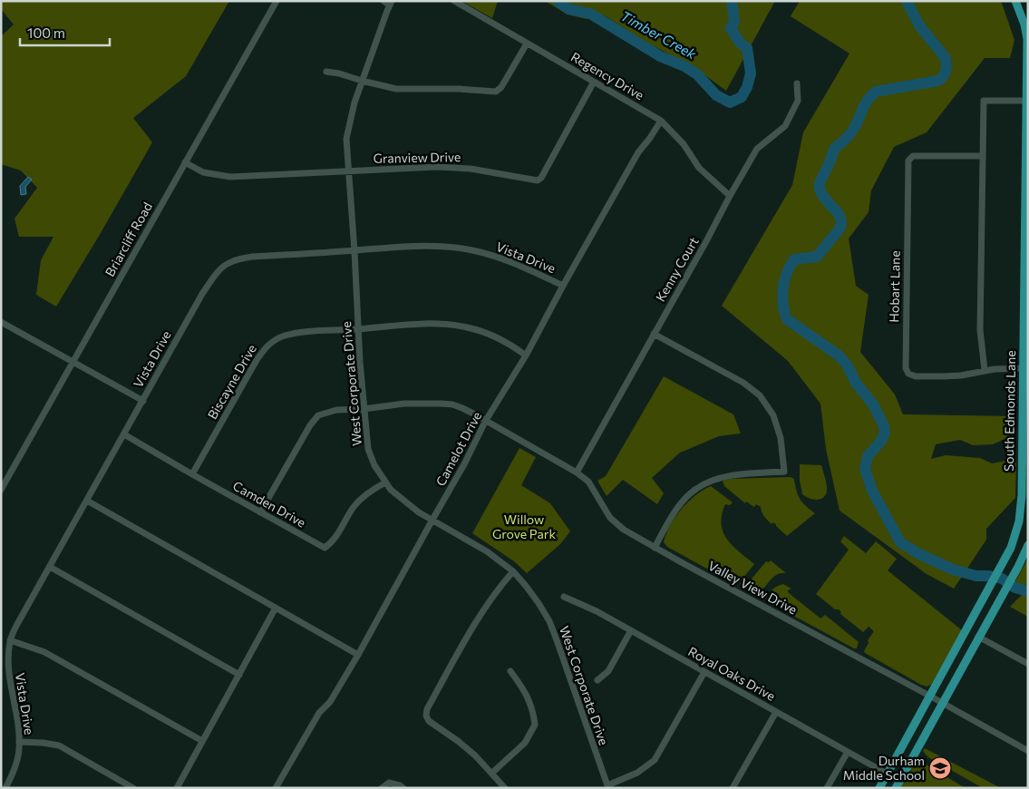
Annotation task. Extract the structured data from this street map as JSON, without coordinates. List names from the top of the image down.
{
  "streets": {
    "main road": ["South Edmonds Lane"],
    "street": [
      "Regency Drive",
      "Granview Drive",
      "Briarcliff Road",
      "Vista Drive",
      "Kenny Court",
      "Hobart Lane",
      "Biscayne Drive",
      "West Corporate Drive",
      "Camelot Drive",
      "Camden Drive",
      "Valley View Drive",
      "Royal Oaks Drive"
    ]
  },
  "crossings": [
    ["Regency Drive", "Granview Drive"],
    ["Regency Drive", "Kenny Court"],
    ["Regency Drive", "Camelot Drive"],
    ["Granview Drive", "Briarcliff Road"],
    ["Granview Drive", "West Corporate Drive"],
    ["Vista Drive", "West Corporate Drive"],
    ["Vista Drive", "Camelot Drive"],
    ["Vista Drive", "Camden Drive"],
    ["Kenny Court", "Valley View Drive"],
    ["Hobart Lane", "South Edmonds Lane"],
    ["Biscayne Drive", "West Corporate Drive"],
    ["Biscayne Drive", "Camelot Drive"],
    ["Biscayne Drive", "Camden Drive"],
    ["West Corporate Drive", "Camelot Drive"],
    ["West Corporate Drive", "Camden Drive"],
    ["West Corporate Drive", "Valley View Drive"],
    ["South Edmonds Lane", "Valley View Drive"],
    ["South Edmonds Lane", "Royal Oaks Drive"],
    ["Camelot Drive", "Valley View Drive"],
    ["Camden Drive", "Valley View Drive"]
  ],
  "water": ["Timber Creek"],
  "parks": ["Willow Grove Park"],
  "places": {
    "school or university": ["Durham Middle School"]
  },
  "scale_bar": "100 m"
}
